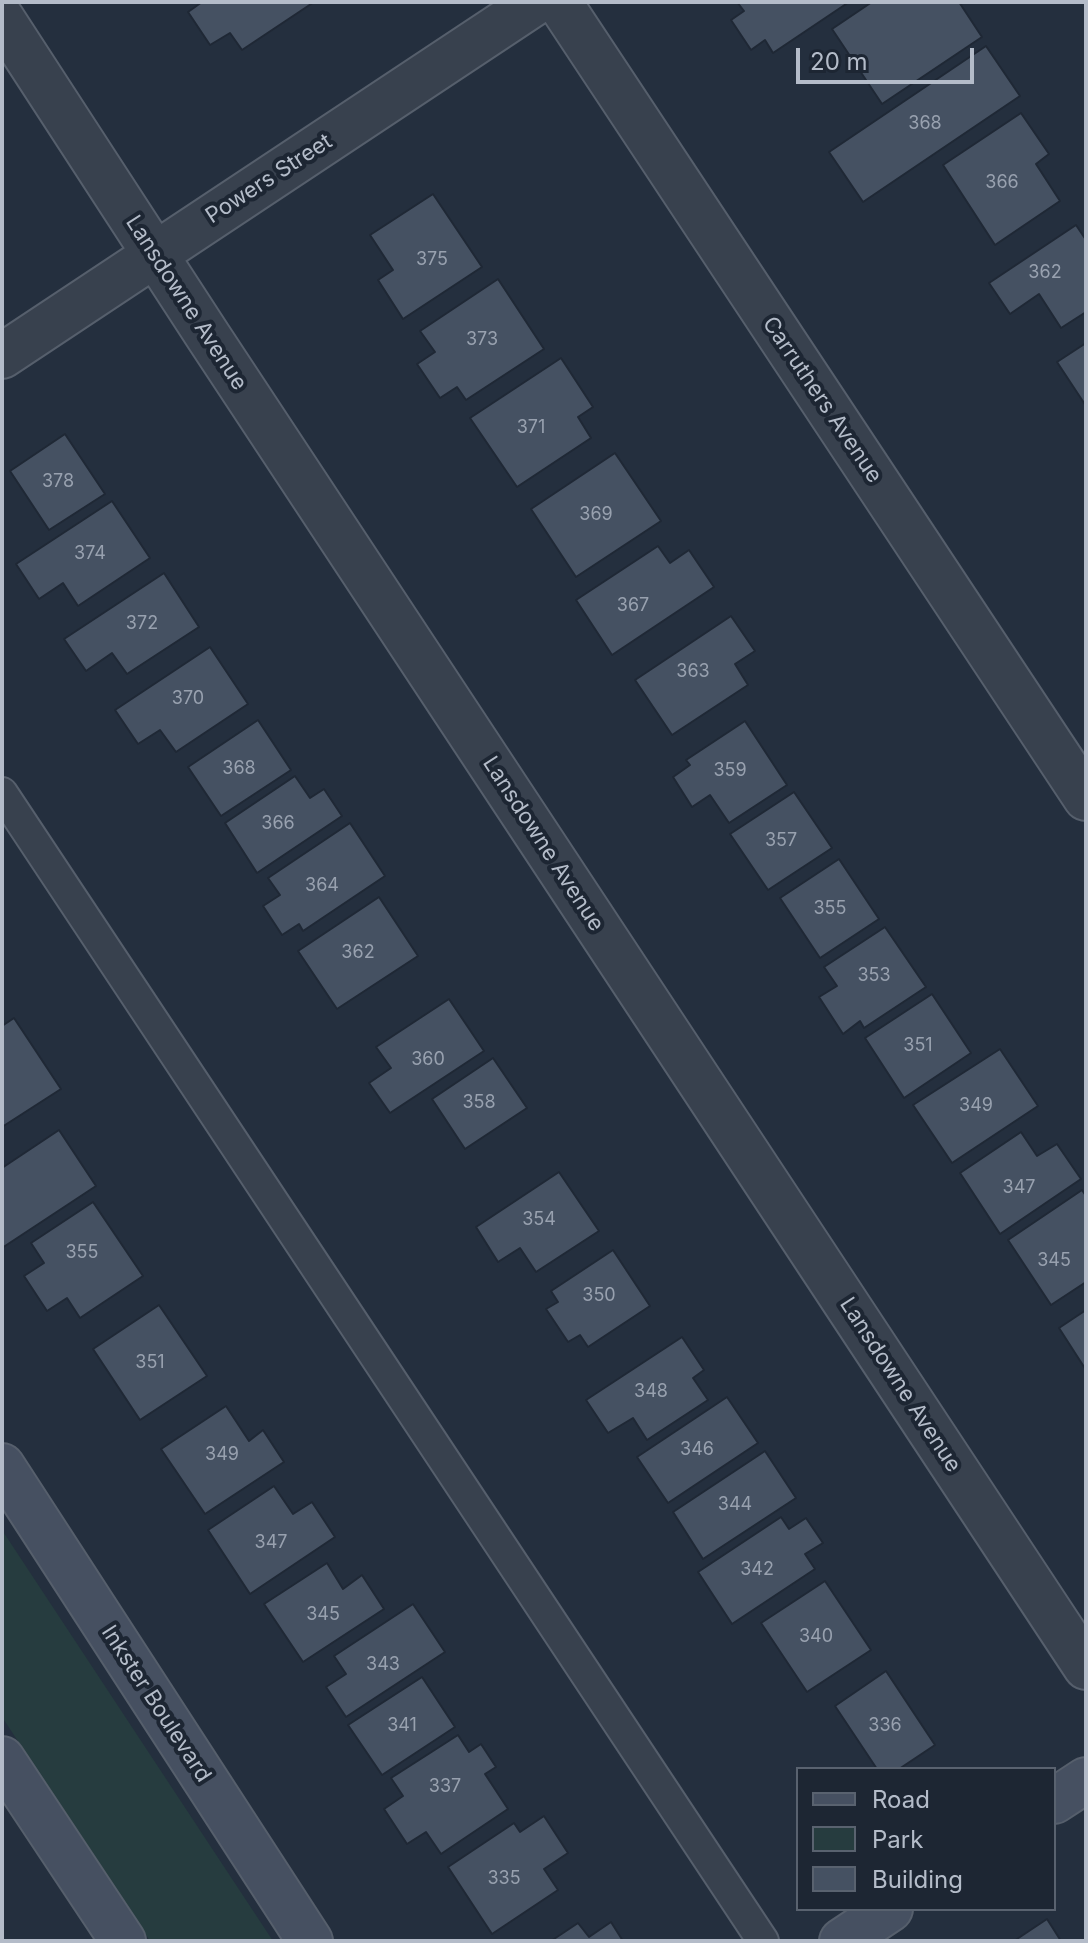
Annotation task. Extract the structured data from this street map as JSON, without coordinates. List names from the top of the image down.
{
  "streets": {
    "main road": ["Inkster Boulevard"],
    "street": ["Powers Street", "Lansdowne Avenue", "Carruthers Avenue"]
  },
  "crossings": [
    ["Powers Street", "Lansdowne Avenue"]
  ],
  "house_numbers": [
    "368",
    "366",
    "375",
    "362",
    "373",
    "371",
    "378",
    "369",
    "374",
    "367",
    "372",
    "363",
    "370",
    "368",
    "359",
    "366",
    "357",
    "364",
    "355",
    "362",
    "353",
    "351",
    "360",
    "358",
    "349",
    "347",
    "354",
    "355",
    "345",
    "350",
    "351",
    "348",
    "346",
    "349",
    "344",
    "347",
    "342",
    "345",
    "340",
    "343",
    "341",
    "336",
    "337",
    "335"
  ],
  "legend": ["Road", "Park", "Building"],
  "scale_bar": "20 m"
}
